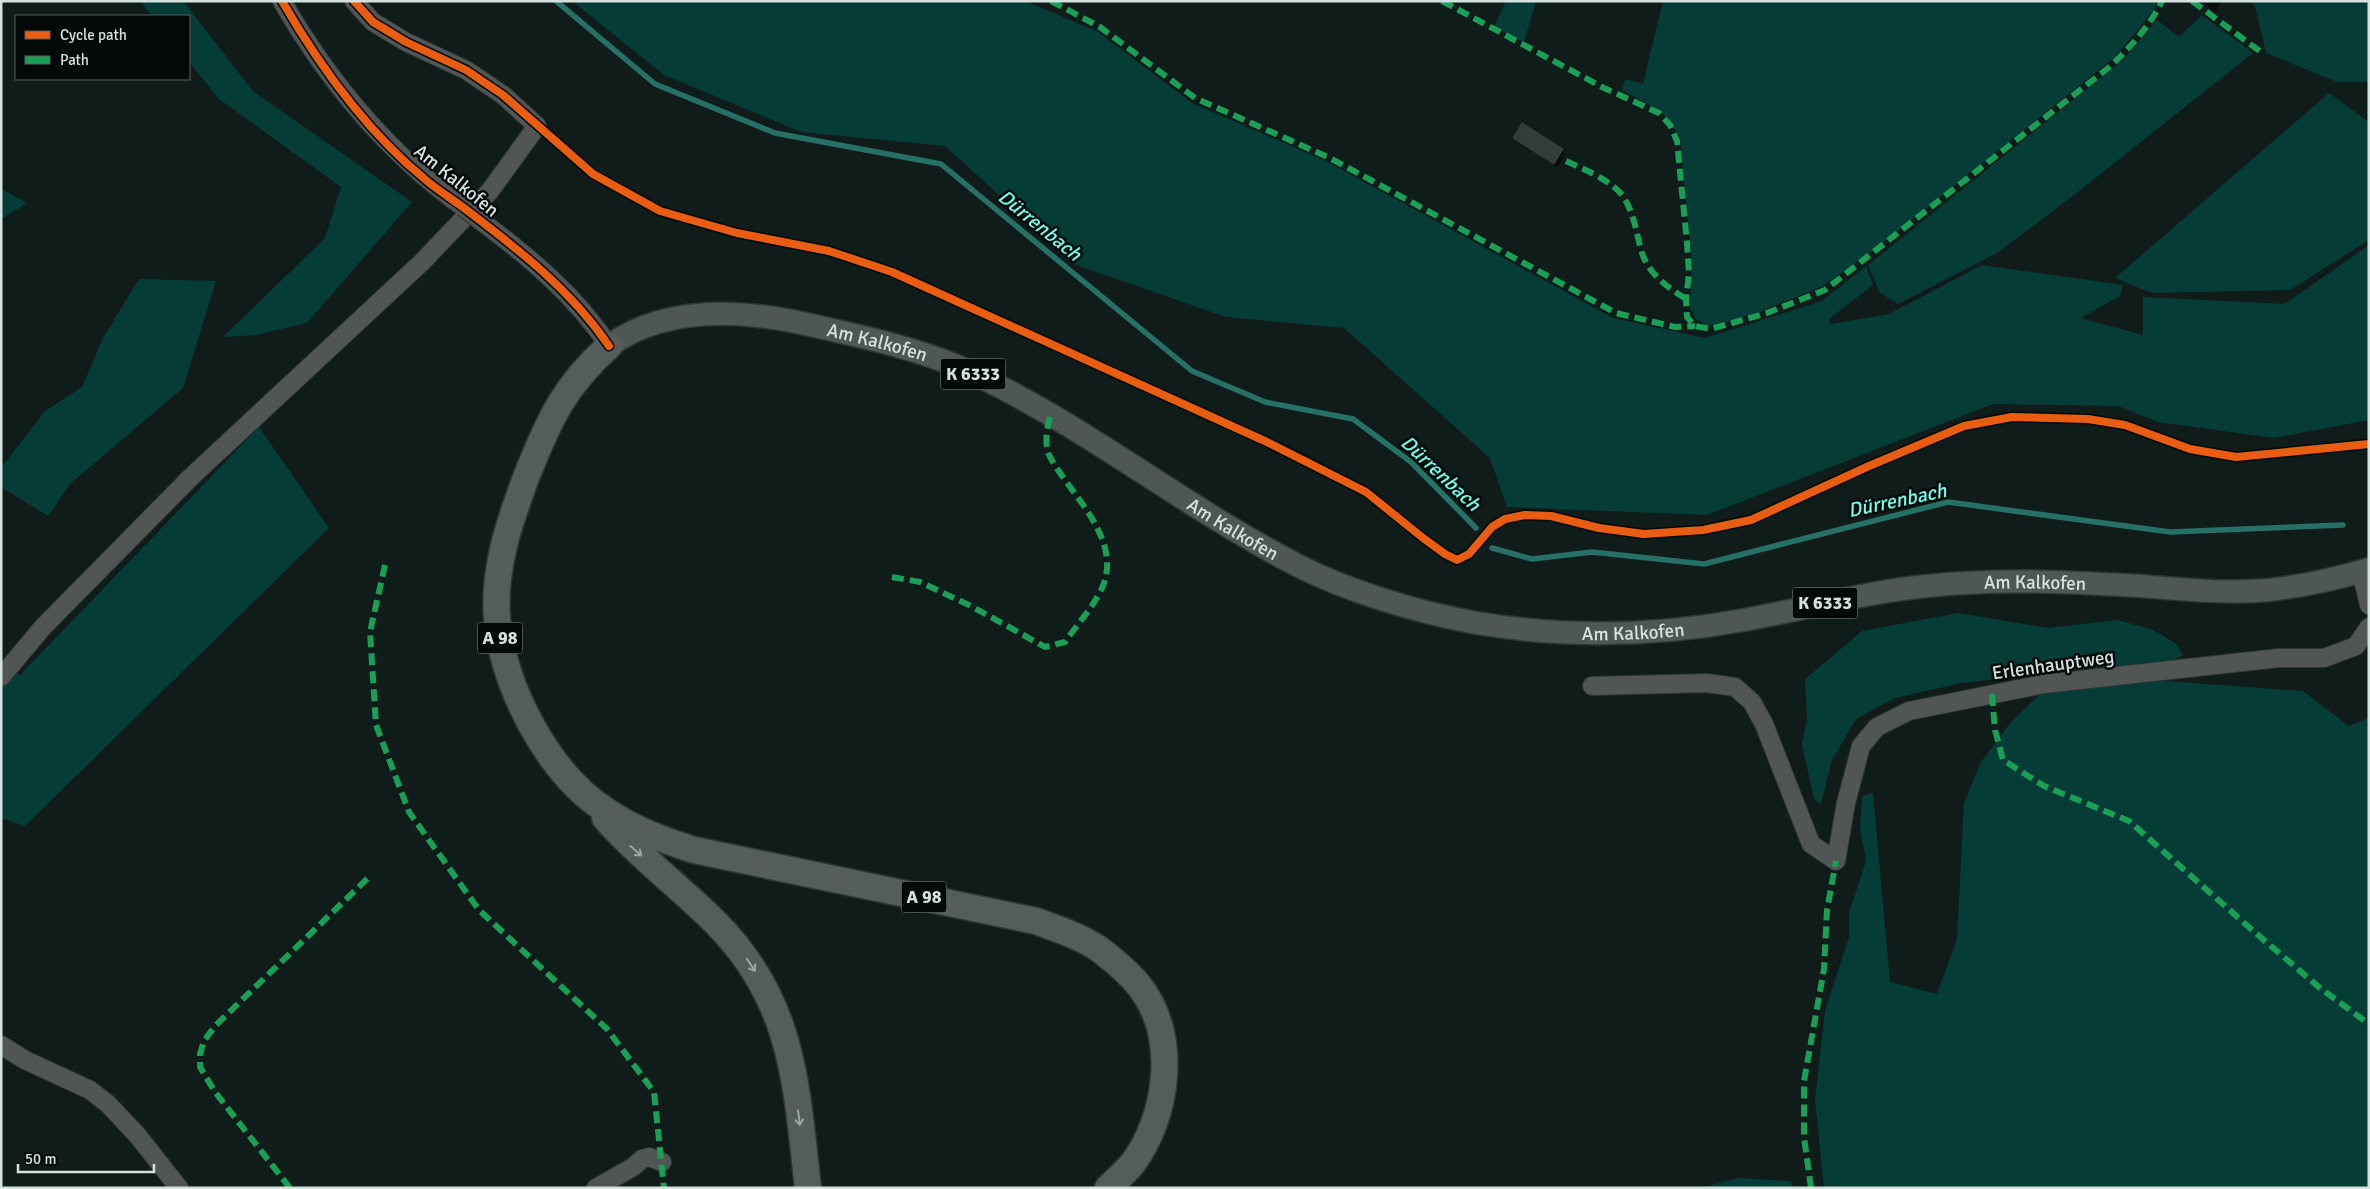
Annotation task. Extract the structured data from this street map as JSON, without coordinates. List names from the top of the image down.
{
  "streets": {
    "highway": ["A 98"],
    "main road": ["Am Kalkofen", "K 6333"],
    "street": ["Erlenhauptweg"]
  },
  "crossings": [
    ["Am Kalkofen", "A 98"]
  ],
  "water": ["Dürrenbach"],
  "legend": ["Cycle path", "Path"],
  "scale_bar": "50 m"
}
